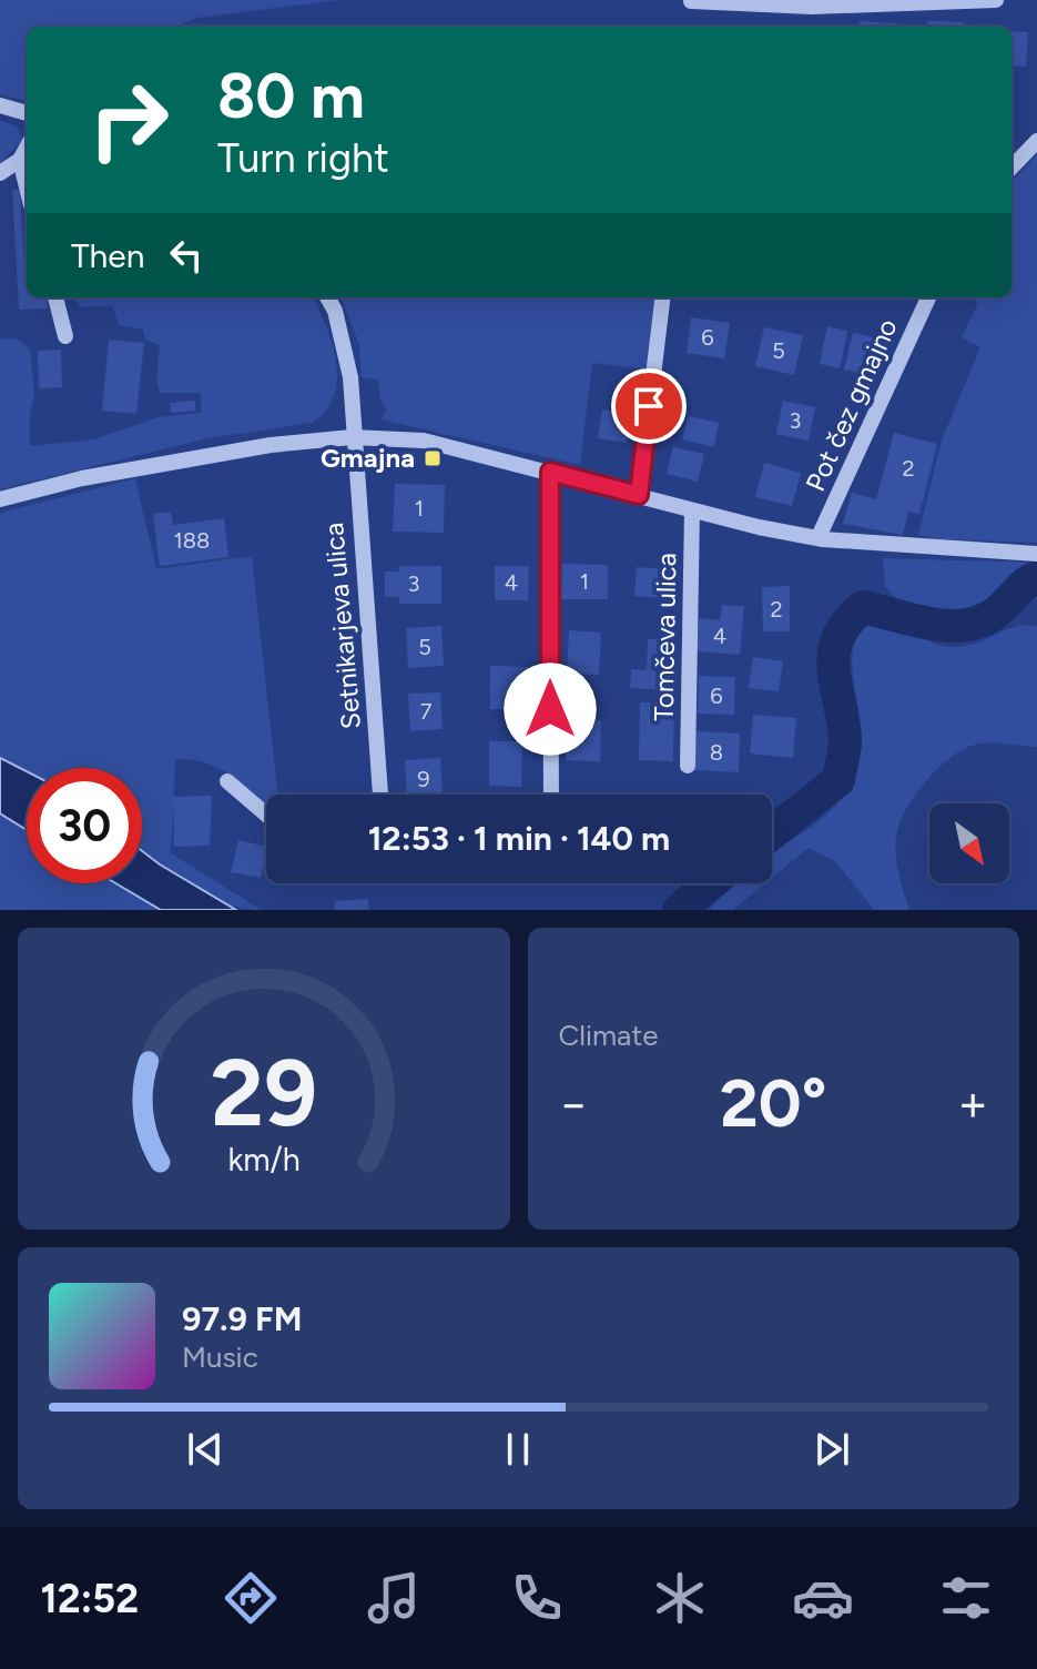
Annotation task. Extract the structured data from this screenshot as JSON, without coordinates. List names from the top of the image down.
{
  "streets": {
    "street": ["Pot čez gmajno", "Setnikarjeva ulica", "Tomčeva ulica"]
  },
  "places": {
    "transit": ["Gmajna"]
  },
  "house_numbers": [
    "6",
    "5",
    "3",
    "2",
    "1",
    "188",
    "1",
    "4",
    "3",
    "2",
    "4",
    "5",
    "6",
    "7",
    "8",
    "9"
  ],
  "north": "bottom right",
  "page": {
    "turn": ["80 m", "Turn right"],
    "then": "Then",
    "limit": "30",
    "trip": "12:53 · 1 min · 140 m",
    "tile": "Climate",
    "heat": ["−", "20°", "+"],
    "song": ["97.9 FM", "Music"],
    "tabs": "12:52",
    "gauge": ["29", "km/h"]
  }
}
